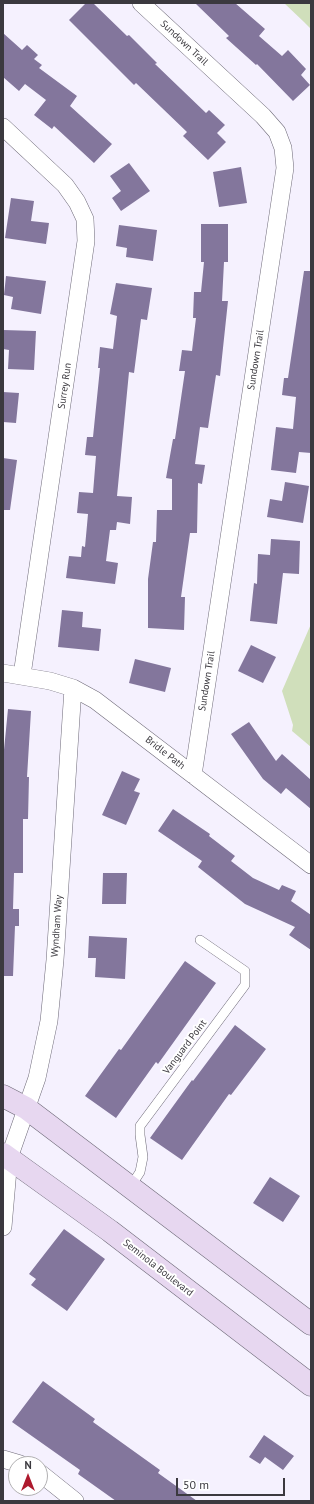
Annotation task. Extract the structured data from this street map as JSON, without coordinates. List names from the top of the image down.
{
  "streets": {
    "main road": ["Seminola Boulevard"],
    "street": [
      "Sundown Trail",
      "Surrey Run",
      "Bridle Path",
      "Wyndham Way"
    ],
    "lane": ["Vanguard Point"]
  },
  "crossings": [
    ["Sundown Trail", "Bridle Path"],
    ["Surrey Run", "Bridle Path"],
    ["Bridle Path", "Wyndham Way"],
    ["Wyndham Way", "Seminola Boulevard"]
  ],
  "scale_bar": "50 m",
  "north": "top"
}
